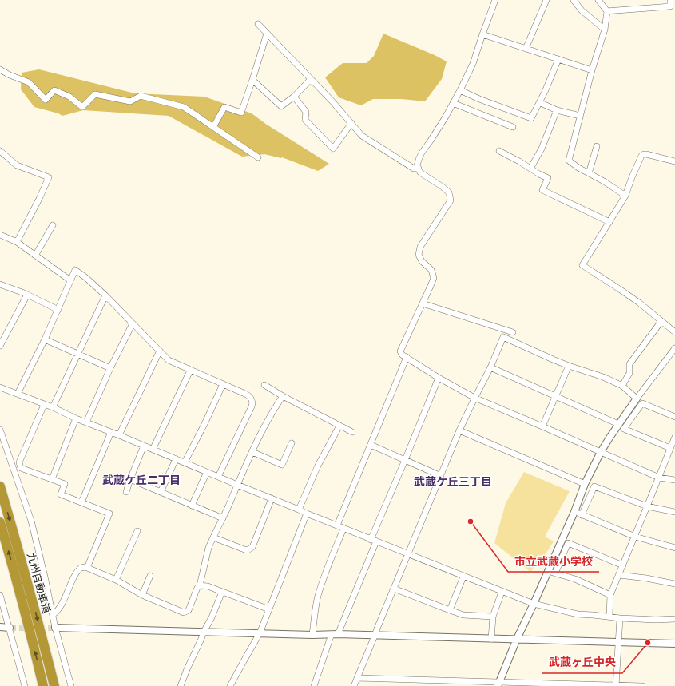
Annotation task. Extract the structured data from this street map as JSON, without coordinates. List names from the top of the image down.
{
  "streets": {
    "highway": ["九州自動車道"]
  },
  "districts": ["武蔵ケ丘二丁目", "武蔵ケ丘三丁目"],
  "places": ["市立武蔵小学校", "武蔵ヶ丘中央"]
}
